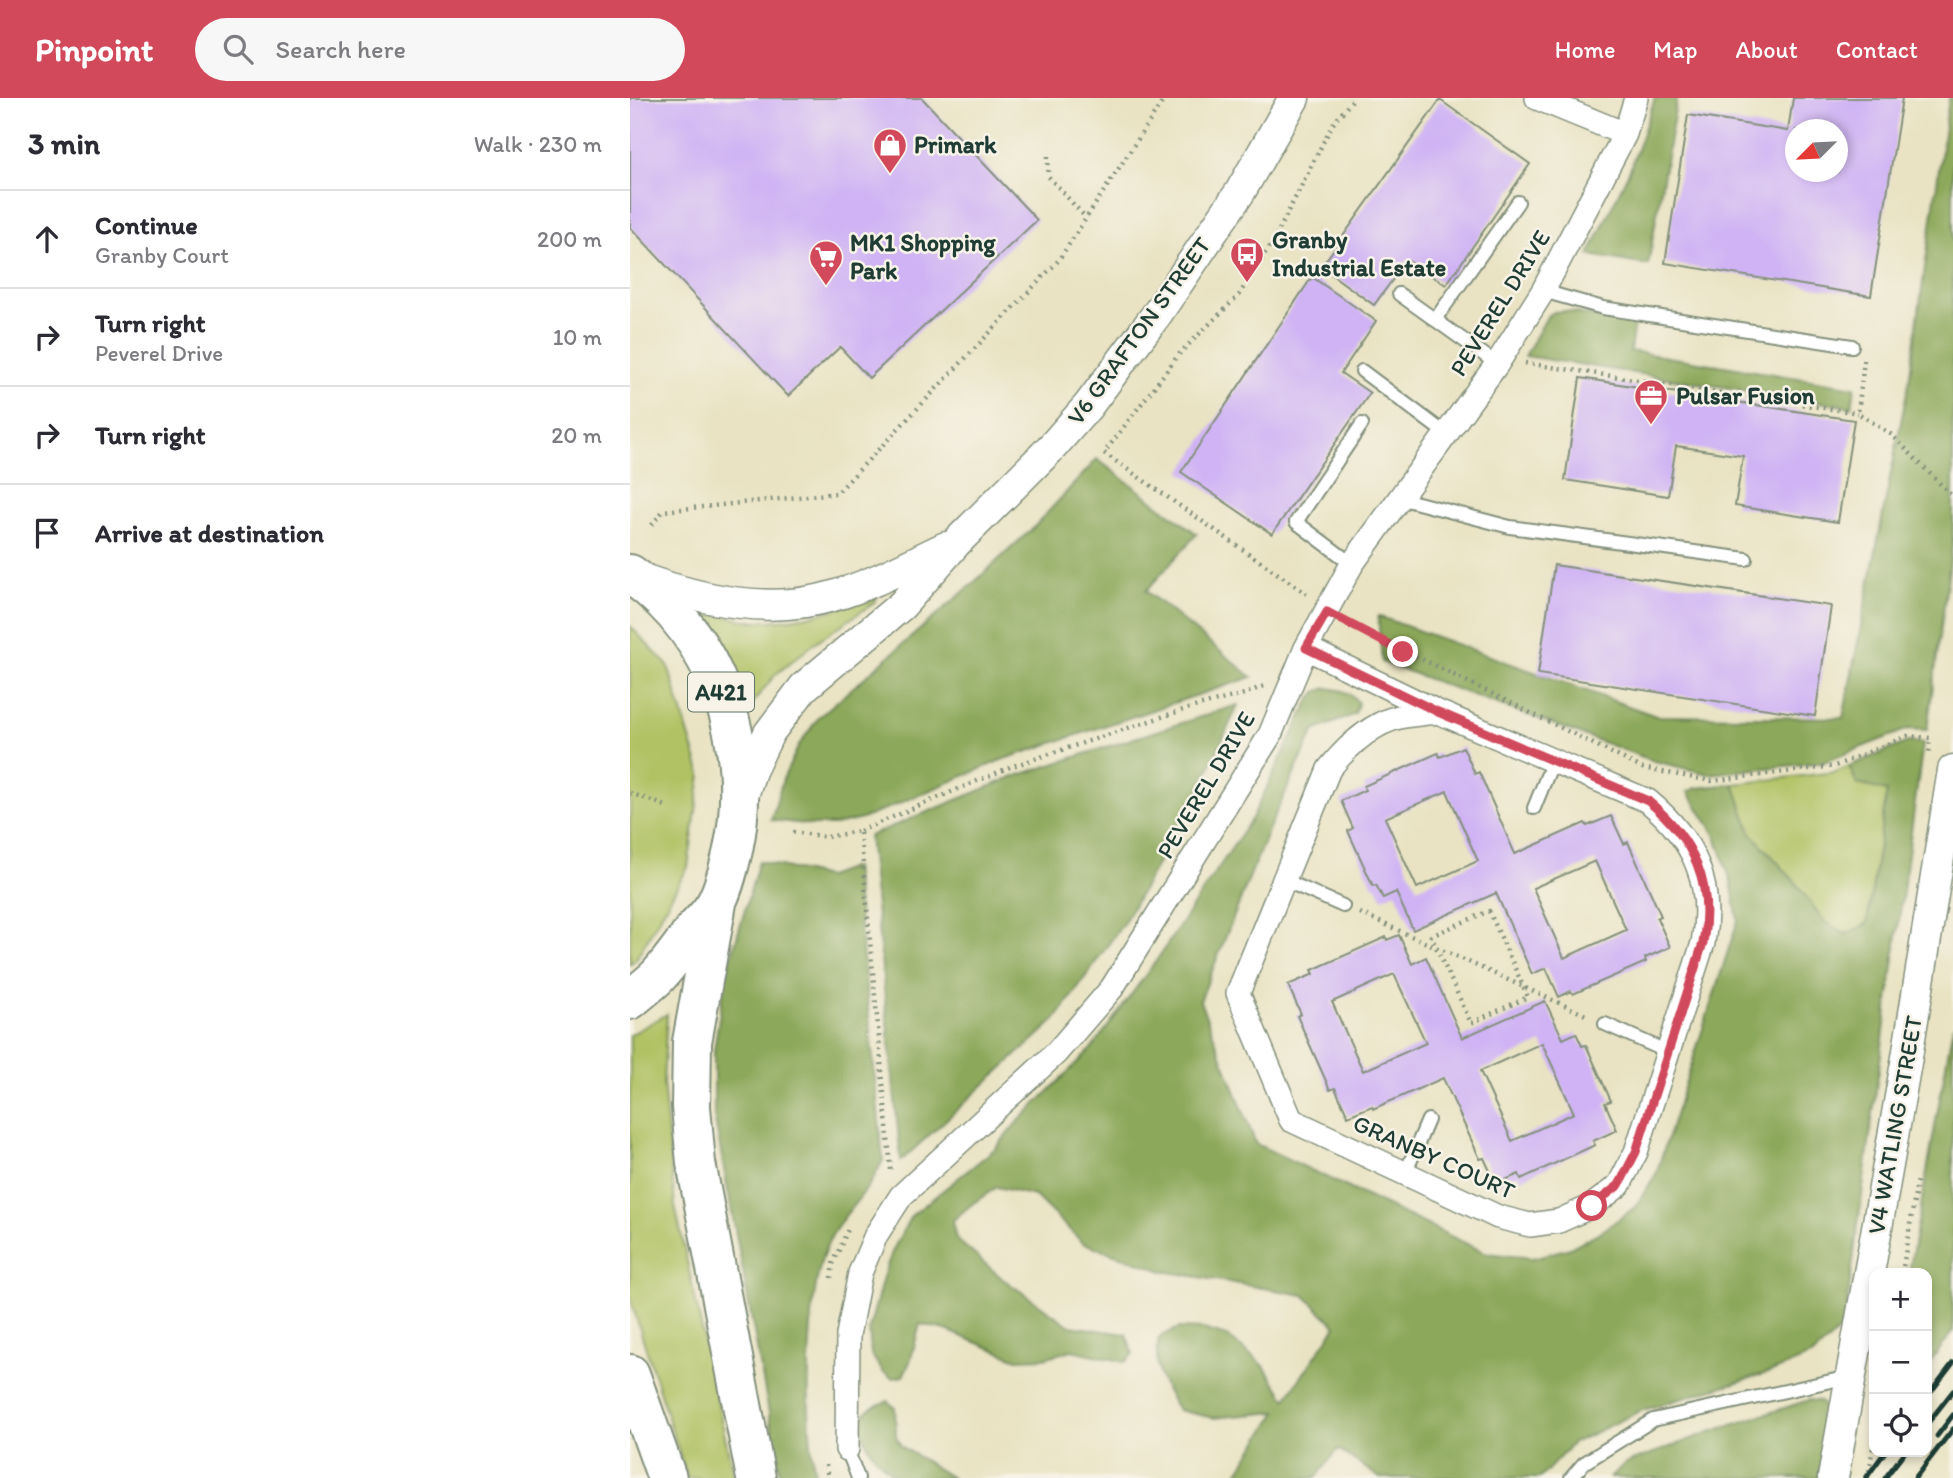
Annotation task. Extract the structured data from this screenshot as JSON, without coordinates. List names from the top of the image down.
{
  "streets": {
    "highway": ["A421"],
    "street": [
      "PEVEREL DRIVE",
      "V6 GRAFTON STREET",
      "V4 WATLING STREET",
      "GRANBY COURT"
    ]
  },
  "crossings": [
    ["PEVEREL DRIVE", "GRANBY COURT"],
    ["V6 GRAFTON STREET", "A421"]
  ],
  "places": {
    "shop": ["Primark"],
    "bus stop": ["Granby Industrial Estate"],
    "supermarket": ["MK1 Shopping Park"],
    "office": ["Pulsar Fusion"]
  },
  "north": "bottom left",
  "page": {
    "header": "Pinpoint",
    "search": "Search here",
    "nav": [
      "Home",
      "Map",
      "About",
      "Contact"
    ],
    "heading": ["3 min", "Walk · 230 m"],
    "list": [
      ["Continue", "Granby Court", "200 m"],
      ["Turn right", "Peverel Drive", "10 m"],
      ["Turn right", "20 m"],
      "Arrive at destination"
    ],
    "map_buttons": ["+", "−"]
  }
}
